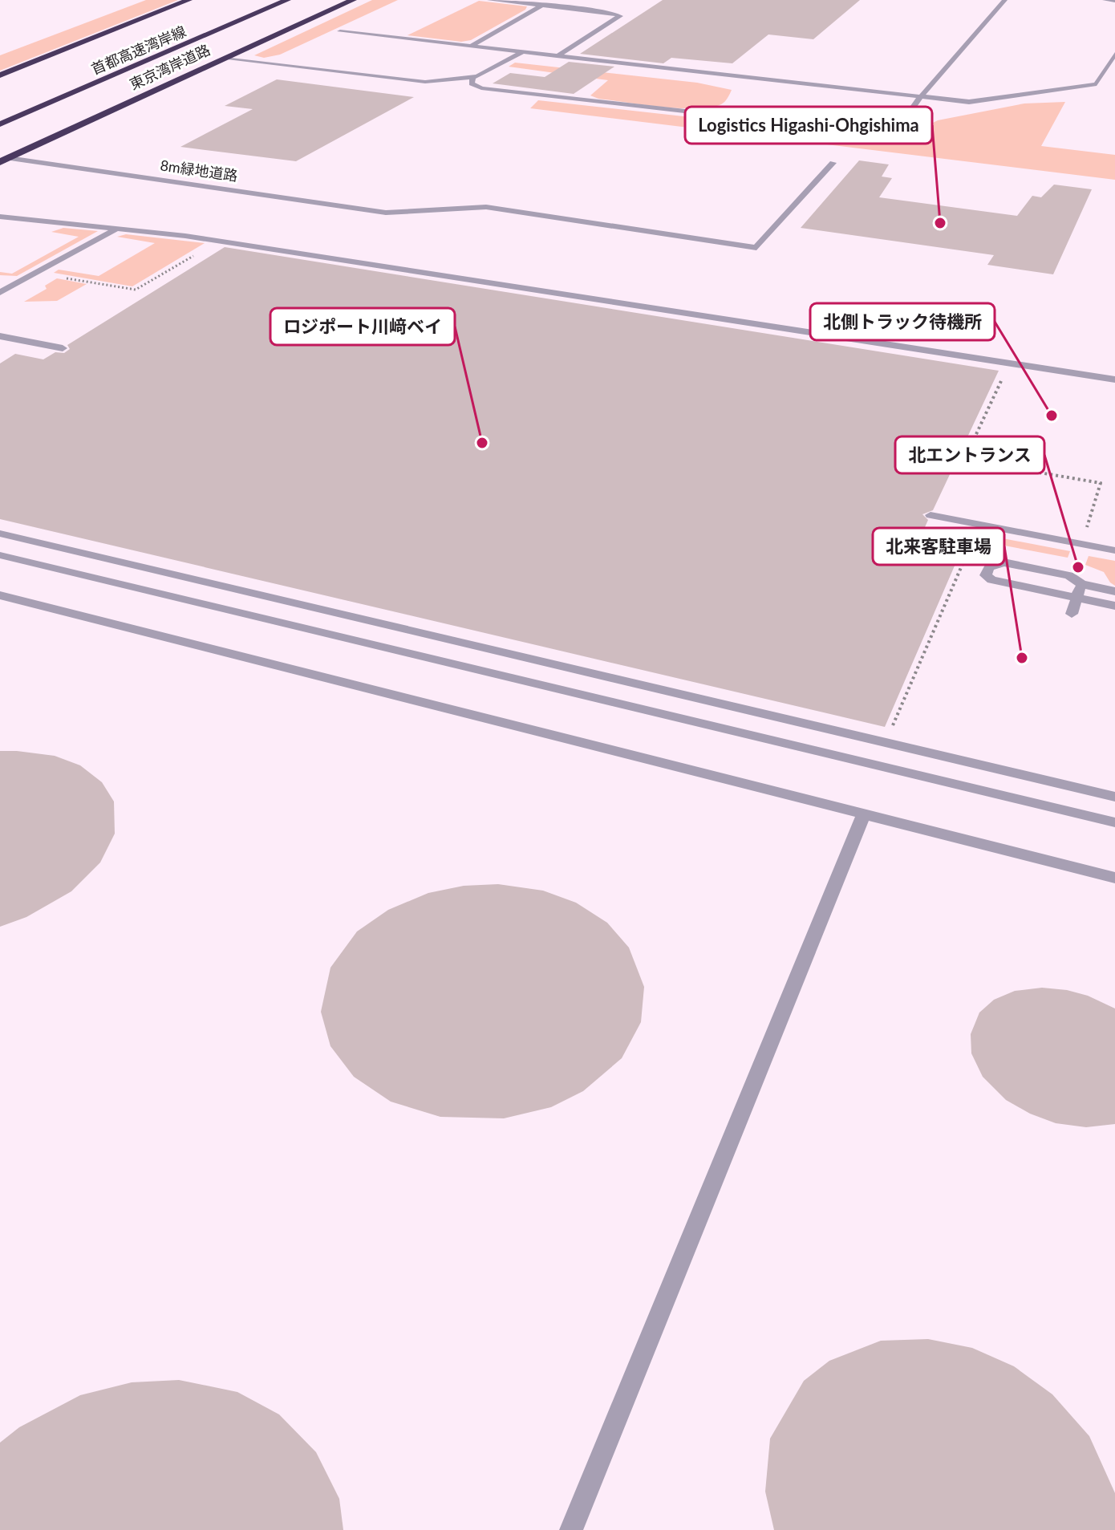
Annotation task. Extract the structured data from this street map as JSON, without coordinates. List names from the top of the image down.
{
  "streets": {
    "highway": ["首都高速湾岸線", "東京湾岸道路"],
    "street": ["8m緑地道路"]
  },
  "crossings": [
    ["東京湾岸道路", "8m緑地道路"]
  ],
  "places": [
    "Logistics Higashi-Ohgishima",
    "北側トラック待機所",
    "ロジポート川﨑ベイ",
    "北エントランス",
    "北来客駐車場"
  ]
}
